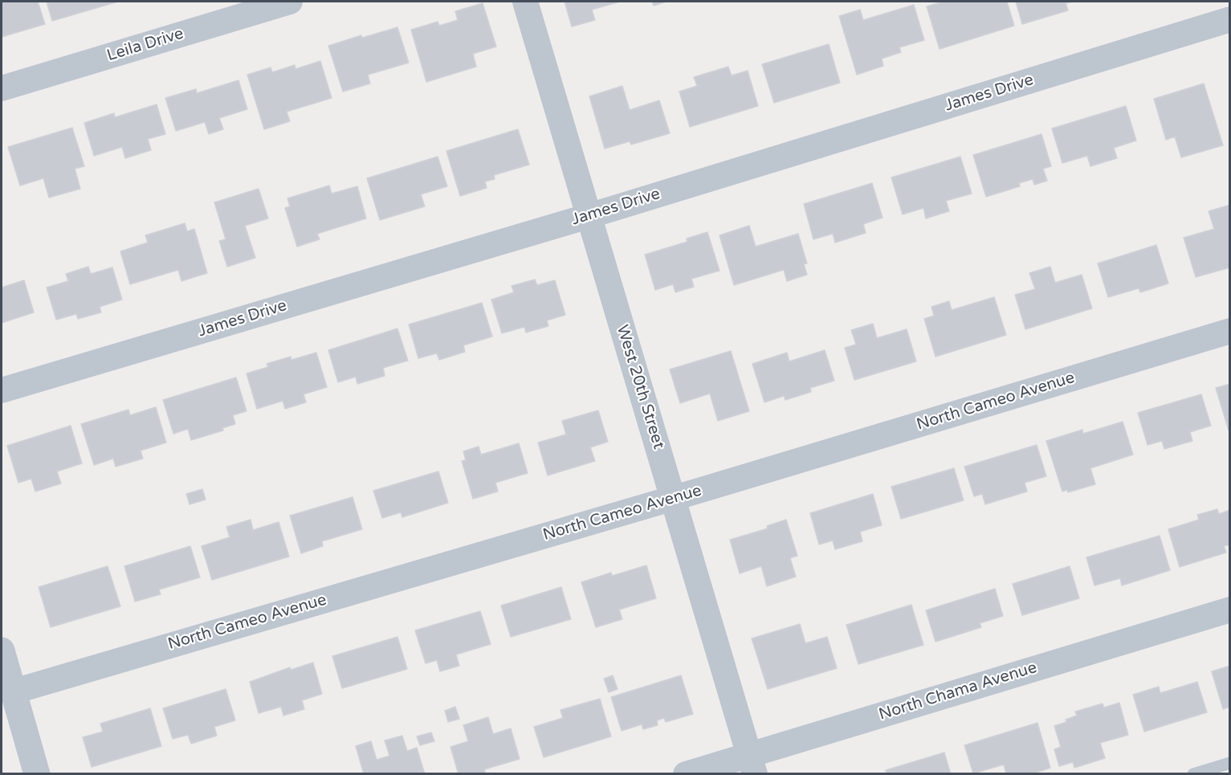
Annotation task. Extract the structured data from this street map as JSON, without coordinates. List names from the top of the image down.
{
  "streets": {
    "street": [
      "Leila Drive",
      "James Drive",
      "West 20th Street",
      "North Cameo Avenue",
      "North Chama Avenue"
    ]
  },
  "crossings": [
    ["James Drive", "West 20th Street"],
    ["West 20th Street", "North Cameo Avenue"],
    ["West 20th Street", "North Chama Avenue"]
  ]
}
